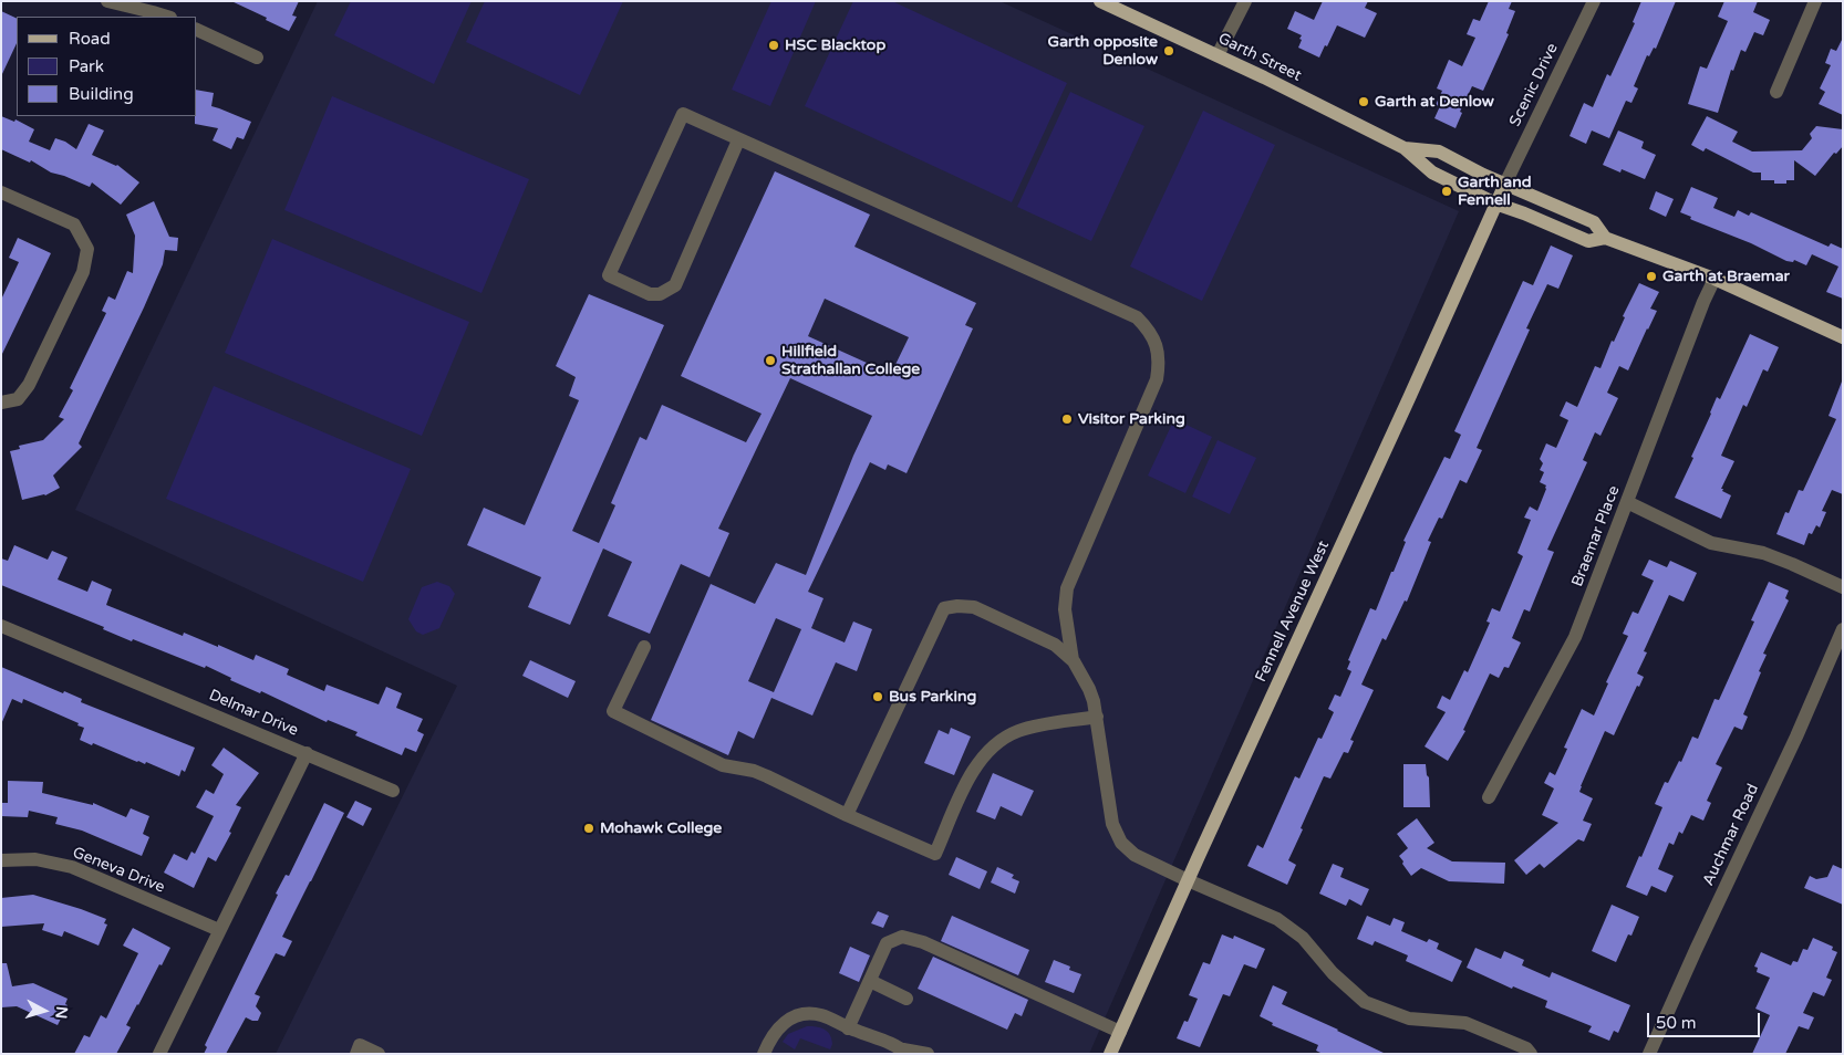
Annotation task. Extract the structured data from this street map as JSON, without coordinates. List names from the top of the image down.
{
  "streets": {
    "main road": ["Garth Street", "Fennell Avenue West"],
    "street": [
      "Scenic Drive",
      "Braemar Place",
      "Delmar Drive",
      "Auchmar Road",
      "Geneva Drive"
    ]
  },
  "crossings": [
    ["Garth Street", "Scenic Drive"],
    ["Garth Street", "Braemar Place"],
    ["Garth Street", "Fennell Avenue West"],
    ["Scenic Drive", "Fennell Avenue West"],
    ["Delmar Drive", "Geneva Drive"]
  ],
  "places": [
    "HSC Blacktop",
    "Garth opposite Denlow",
    "Garth at Denlow",
    "Garth and Fennell",
    "Garth at Braemar",
    "Hillfield Strathallan College",
    "Visitor Parking",
    "Bus Parking",
    "Mohawk College"
  ],
  "legend": ["Road", "Park", "Building"],
  "scale_bar": "50 m",
  "north": "right"
}
